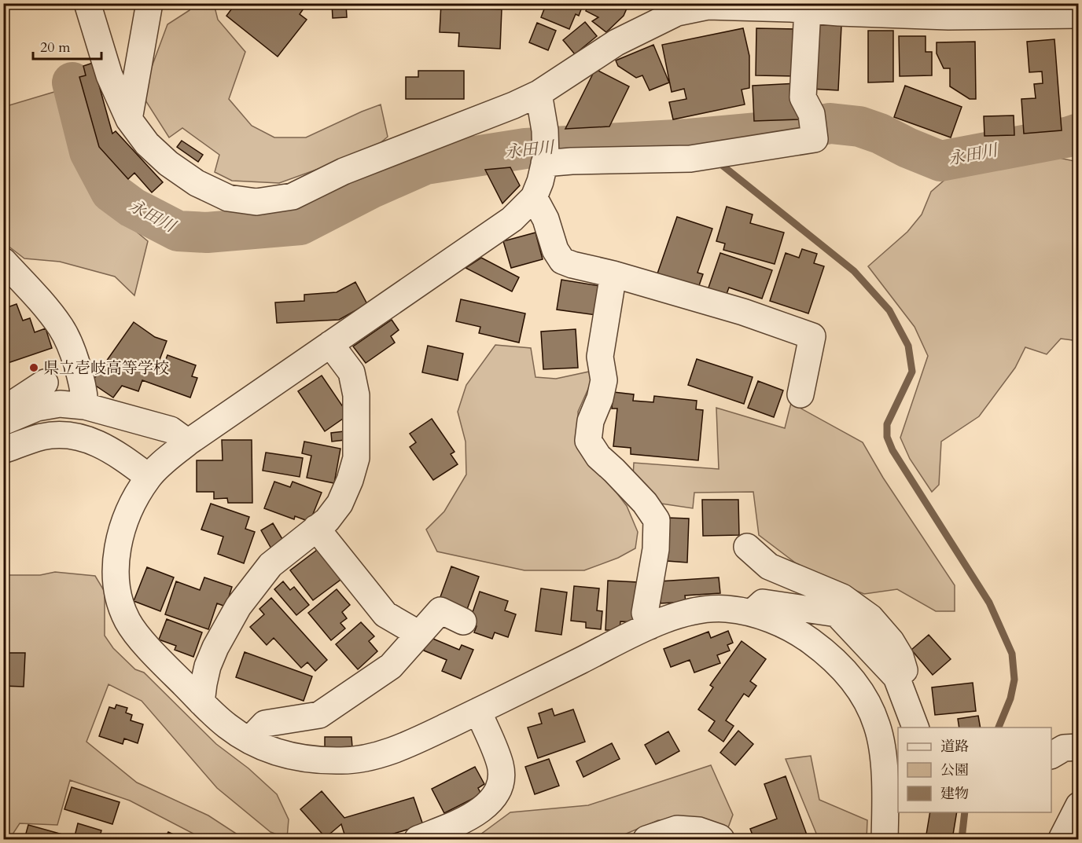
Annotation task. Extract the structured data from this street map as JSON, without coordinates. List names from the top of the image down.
{
  "water": ["永田川"],
  "places": ["県立壱岐高等学校"],
  "legend": ["道路", "公園", "建物"],
  "scale_bar": "20 m"
}
